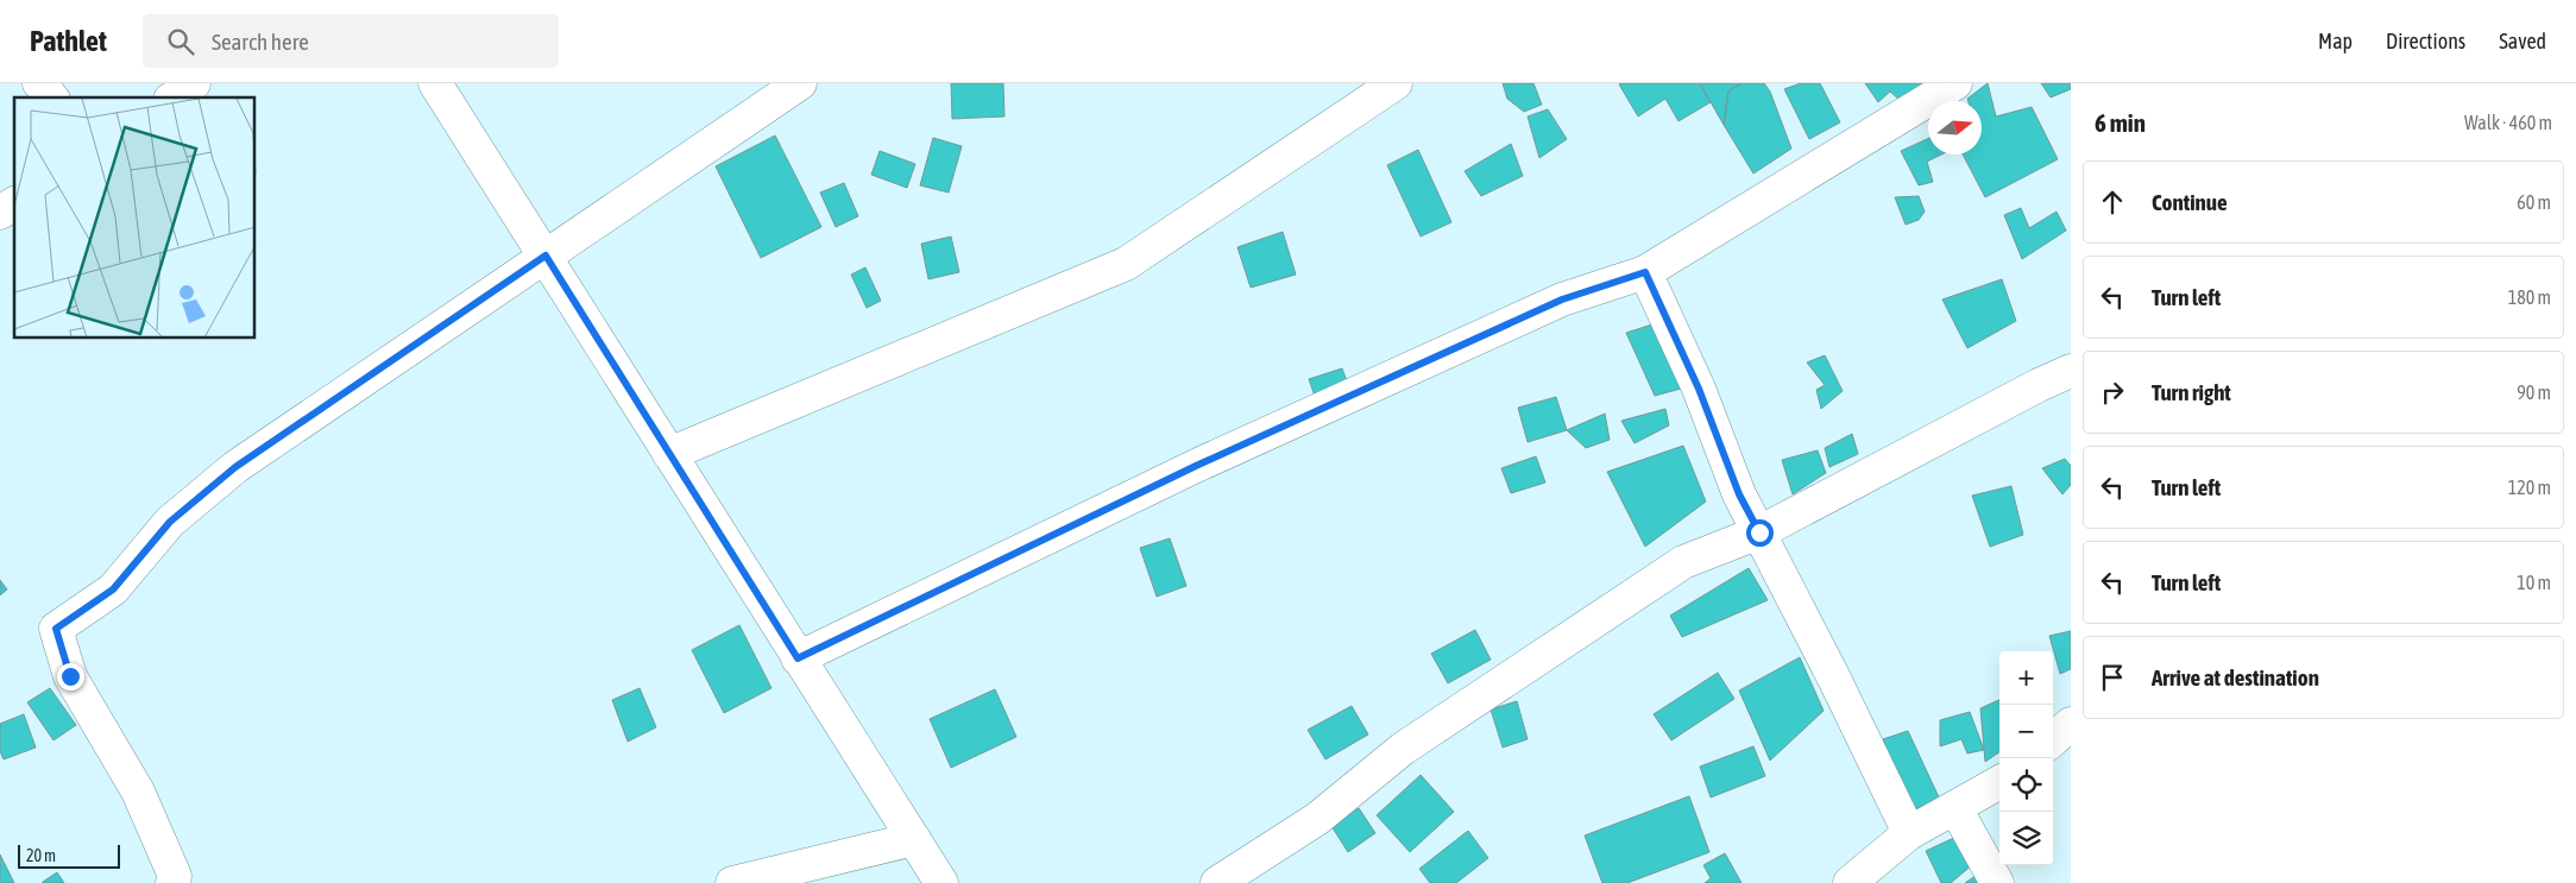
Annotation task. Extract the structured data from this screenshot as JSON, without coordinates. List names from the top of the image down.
{
  "scale_bar": "20 m",
  "north": "right",
  "page": {
    "header": "Pathlet",
    "search": "Search here",
    "nav": ["Map", "Directions", "Saved"],
    "heading": ["6 min", "Walk · 460 m"],
    "list": [
      ["Continue", "60 m"],
      ["Turn left", "180 m"],
      ["Turn right", "90 m"],
      ["Turn left", "120 m"],
      ["Turn left", "10 m"],
      "Arrive at destination"
    ],
    "map_buttons": ["+", "−"],
    "scale": "20 m"
  }
}
